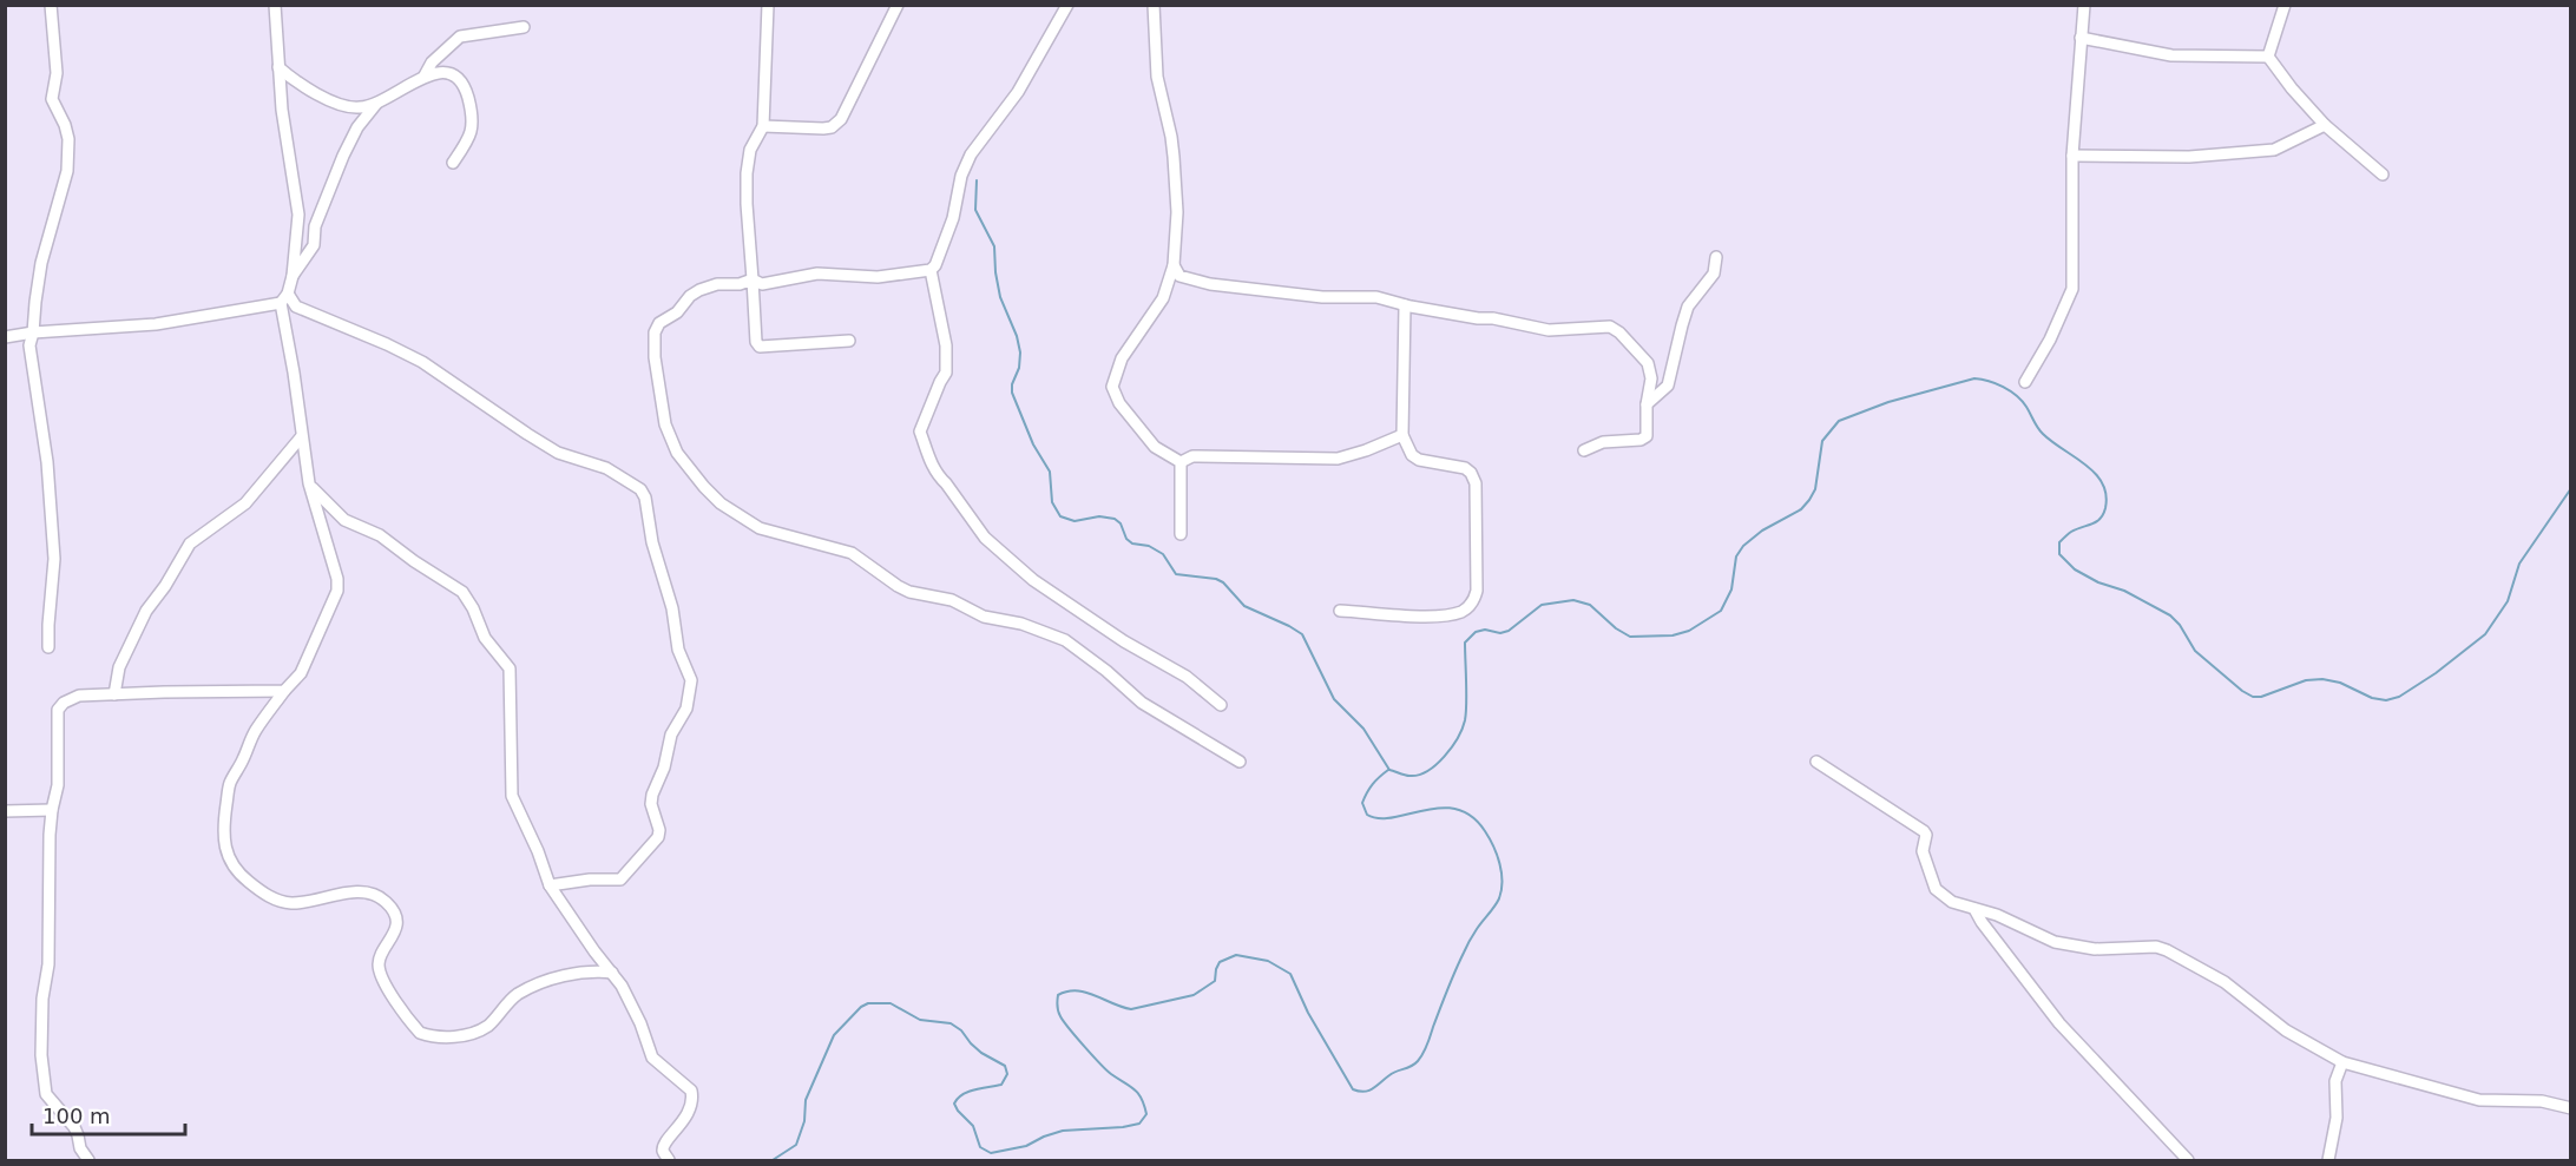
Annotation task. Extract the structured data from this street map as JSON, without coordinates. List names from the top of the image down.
{
  "scale_bar": "100 m"
}
